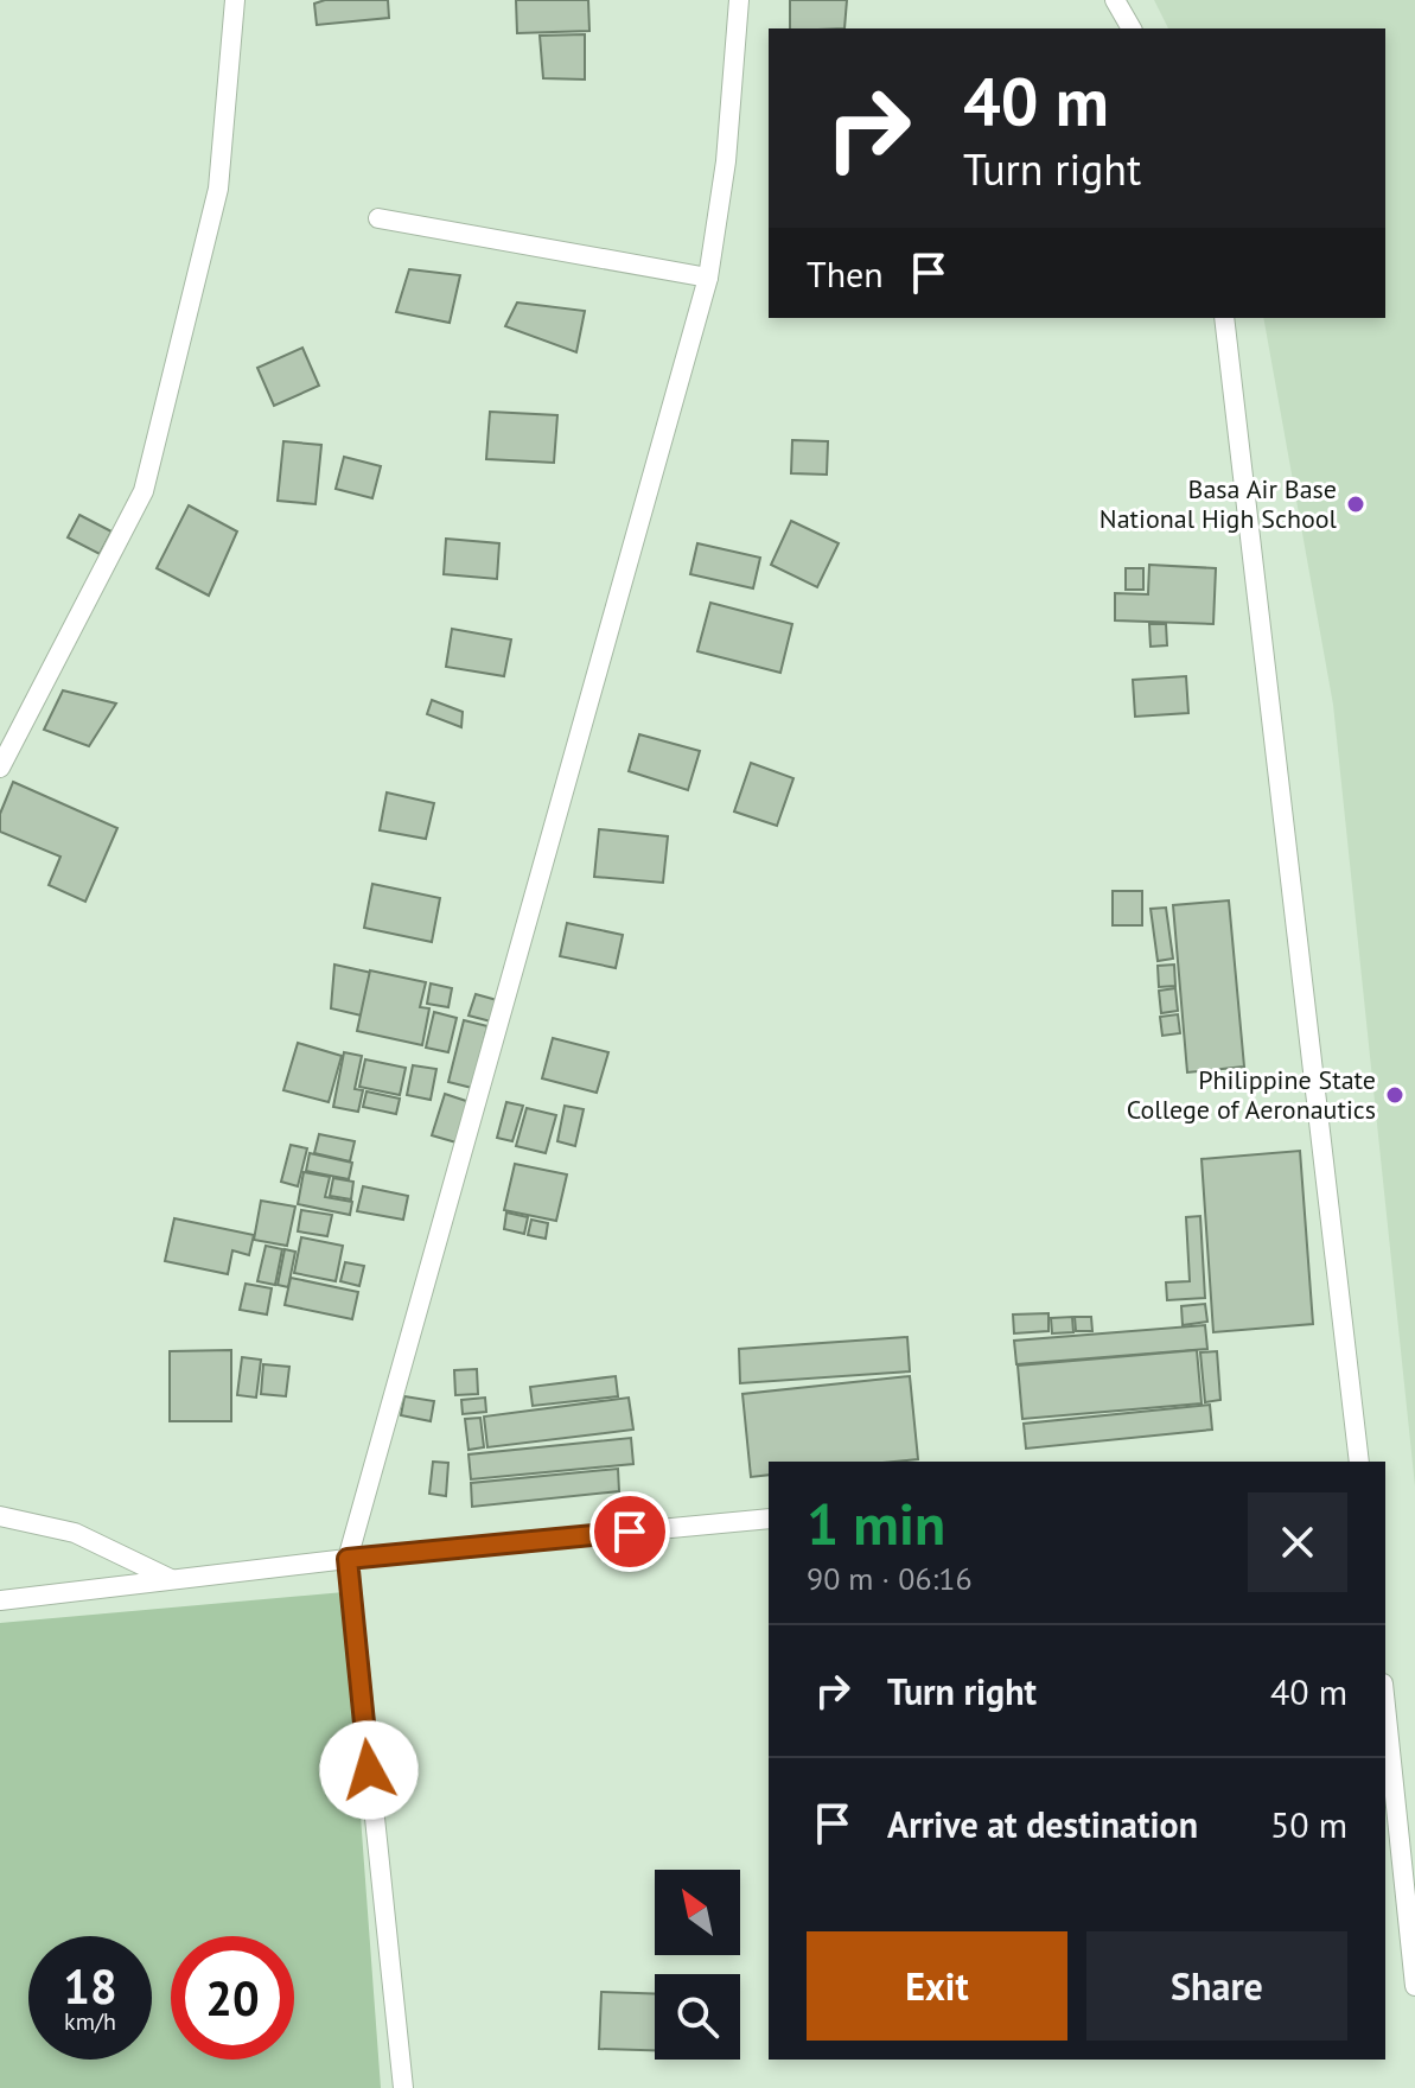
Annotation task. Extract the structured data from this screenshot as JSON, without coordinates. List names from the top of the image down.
{
  "places": ["Basa Air Base National High School", "Philippine State College of Aeronautics"],
  "north": "top left",
  "page": {
    "turn": ["40 m", "Turn right"],
    "then": "Then",
    "heading": ["1 min", "90 m · 06:16"],
    "list": [
      {
        "name": "Turn right",
        "value": "40 m"
      },
      {
        "name": "Arrive at destination",
        "value": "50 m"
      }
    ],
    "buttons": ["Exit", "Share"],
    "speed": "18 km/h",
    "limit": "20"
  }
}
